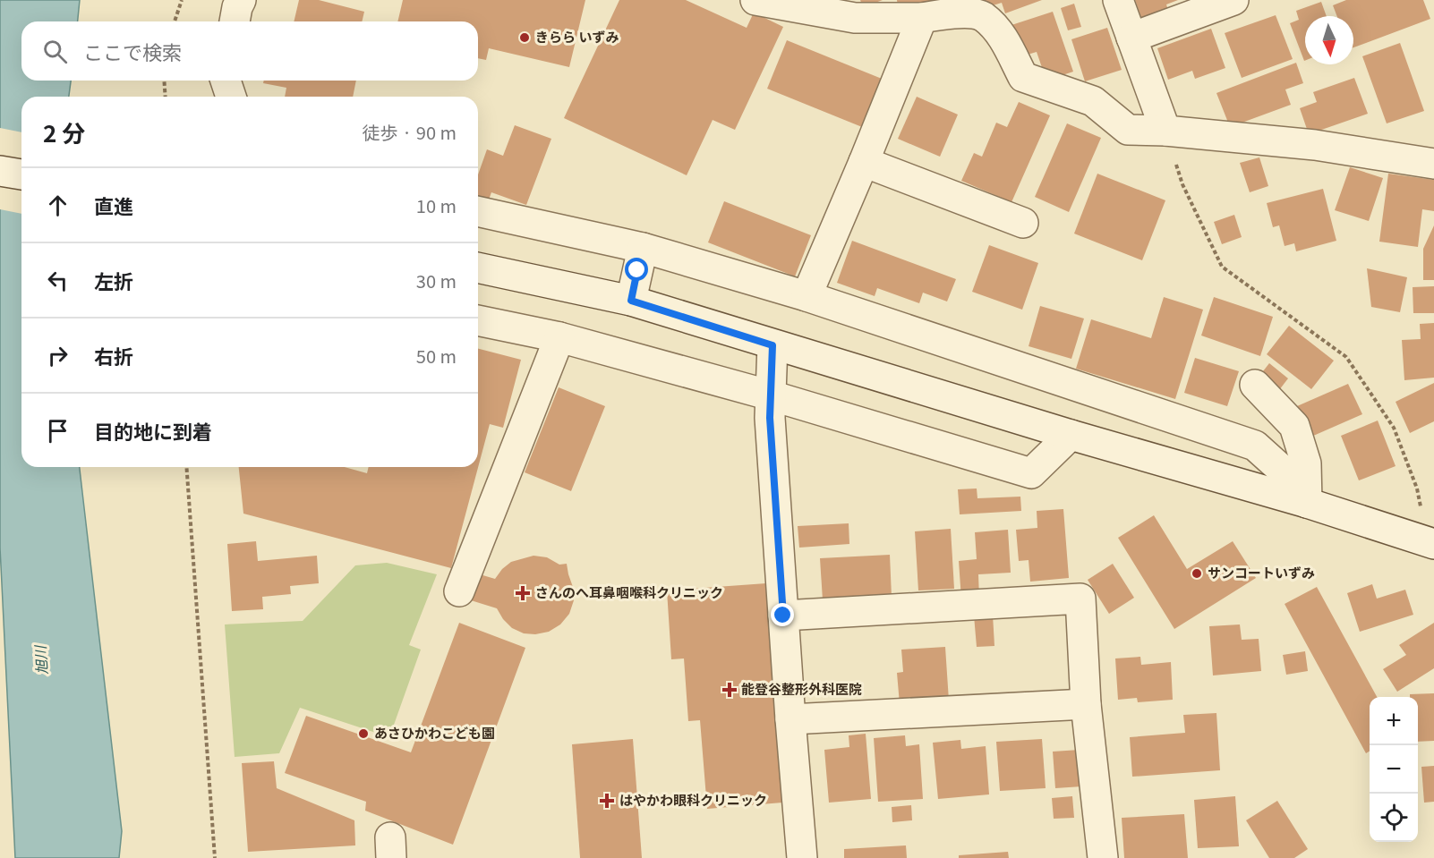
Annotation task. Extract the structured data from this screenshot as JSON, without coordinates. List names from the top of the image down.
{
  "water": ["旭川"],
  "places": {
    "other": ["きらら いずみ", "サンコートいずみ", "あさひかわこども園"],
    "health": ["さんのへ耳鼻咽喉科クリニック", "能登谷整形外科医院", "はやかわ眼科クリニック"]
  },
  "north": "bottom",
  "page": {
    "search": "ここで検索",
    "heading": ["2 分", "徒歩 · 90 m"],
    "list": [
      ["直進", "10 m"],
      ["左折", "30 m"],
      ["右折", "50 m"],
      "目的地に到着"
    ],
    "map_buttons": ["+", "−"]
  }
}
